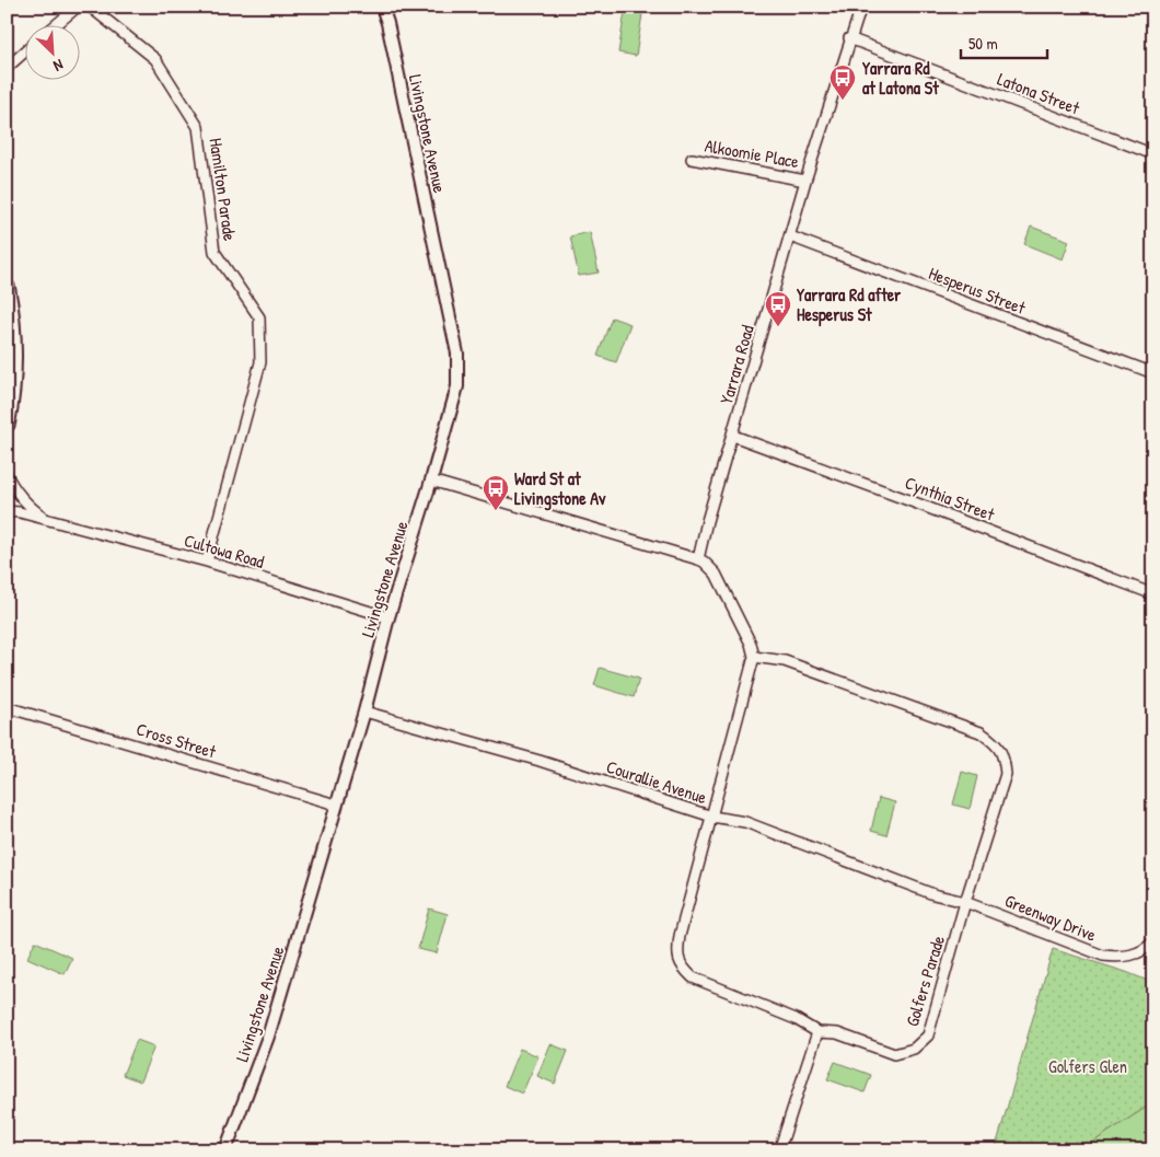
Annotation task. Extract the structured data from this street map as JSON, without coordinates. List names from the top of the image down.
{
  "streets": {
    "street": [
      "Latona Street",
      "Livingstone Avenue",
      "Alkoomie Place",
      "Hamilton Parade",
      "Hesperus Street",
      "Yarrara Road",
      "Cynthia Street",
      "Cultowa Road",
      "Cross Street",
      "Courallie Avenue",
      "Greenway Drive",
      "Golfers Parade"
    ]
  },
  "crossings": [
    ["Latona Street", "Yarrara Road"],
    ["Livingstone Avenue", "Cultowa Road"],
    ["Livingstone Avenue", "Cross Street"],
    ["Livingstone Avenue", "Courallie Avenue"],
    ["Alkoomie Place", "Yarrara Road"],
    ["Hamilton Parade", "Cultowa Road"],
    ["Hesperus Street", "Yarrara Road"],
    ["Yarrara Road", "Cynthia Street"],
    ["Courallie Avenue", "Greenway Drive"],
    ["Courallie Avenue", "Golfers Parade"],
    ["Greenway Drive", "Golfers Parade"]
  ],
  "parks": ["Golfers Glen"],
  "places": {
    "bus stop": ["Yarrara Rd at Latona St", "Yarrara Rd after Hesperus St", "Ward St at Livingstone Av"]
  },
  "scale_bar": "50 m",
  "north": "bottom right"
}
